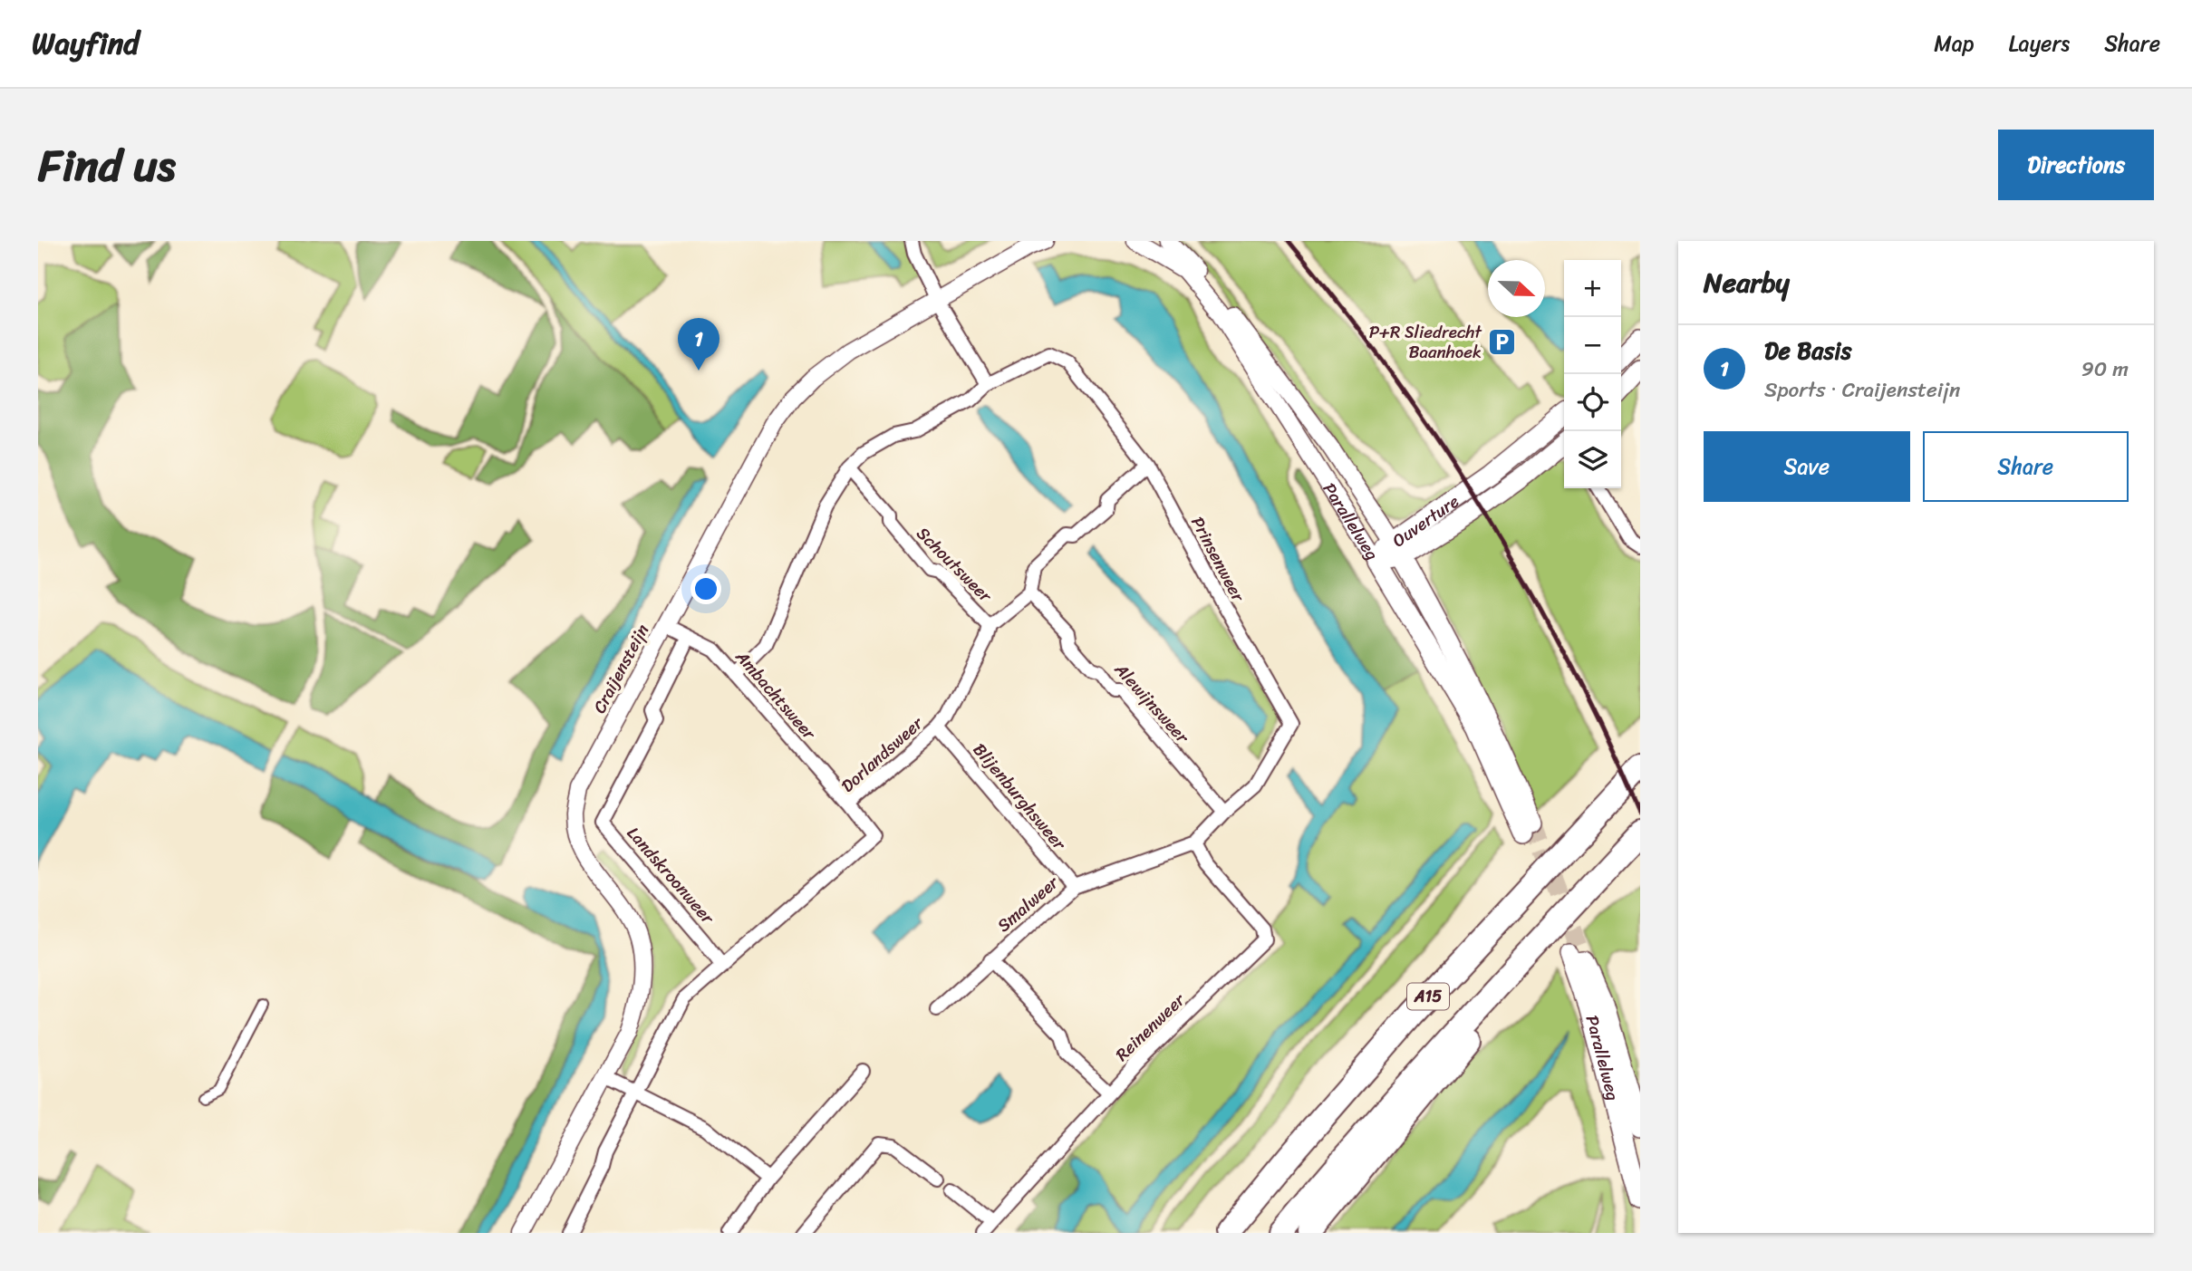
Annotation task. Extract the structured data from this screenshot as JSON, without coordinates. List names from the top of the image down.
{
  "streets": {
    "highway": ["A15"],
    "main road": ["Parallelweg", "Ouverture"],
    "street": [
      "Prinsenweer",
      "Schoutsweer",
      "Craijensteijn",
      "Ambachtsweer",
      "Alewijnsweer",
      "Dorlandsweer",
      "Blijenburghsweer",
      "Landskroonweer",
      "Smalweer",
      "Reinenweer"
    ]
  },
  "crossings": [
    ["Parallelweg", "Ouverture"],
    ["Prinsenweer", "Schoutsweer"],
    ["Prinsenweer", "Ambachtsweer"],
    ["Prinsenweer", "Alewijnsweer"],
    ["Prinsenweer", "Smalweer"],
    ["Prinsenweer", "Reinenweer"],
    ["Schoutsweer", "Dorlandsweer"],
    ["Craijensteijn", "Ambachtsweer"],
    ["Ambachtsweer", "Dorlandsweer"],
    ["Ambachtsweer", "Landskroonweer"],
    ["Dorlandsweer", "Blijenburghsweer"],
    ["Dorlandsweer", "Landskroonweer"],
    ["Blijenburghsweer", "Smalweer"],
    ["Smalweer", "Reinenweer"]
  ],
  "places": {
    "parking": ["P+R Sliedrecht Baanhoek"]
  },
  "north": "right",
  "page": {
    "header": "Wayfind",
    "nav": ["Map", "Layers", "Share"],
    "title": "Find us",
    "buttons": [
      "Directions",
      ["Save", "Share"]
    ],
    "heading": "Nearby",
    "map_buttons": ["+", "−"],
    "pins": "1",
    "list": [
      {
        "mark": "1",
        "name": "De Basis",
        "note": "Sports · Craijensteijn",
        "value": "90 m"
      }
    ]
  }
}
